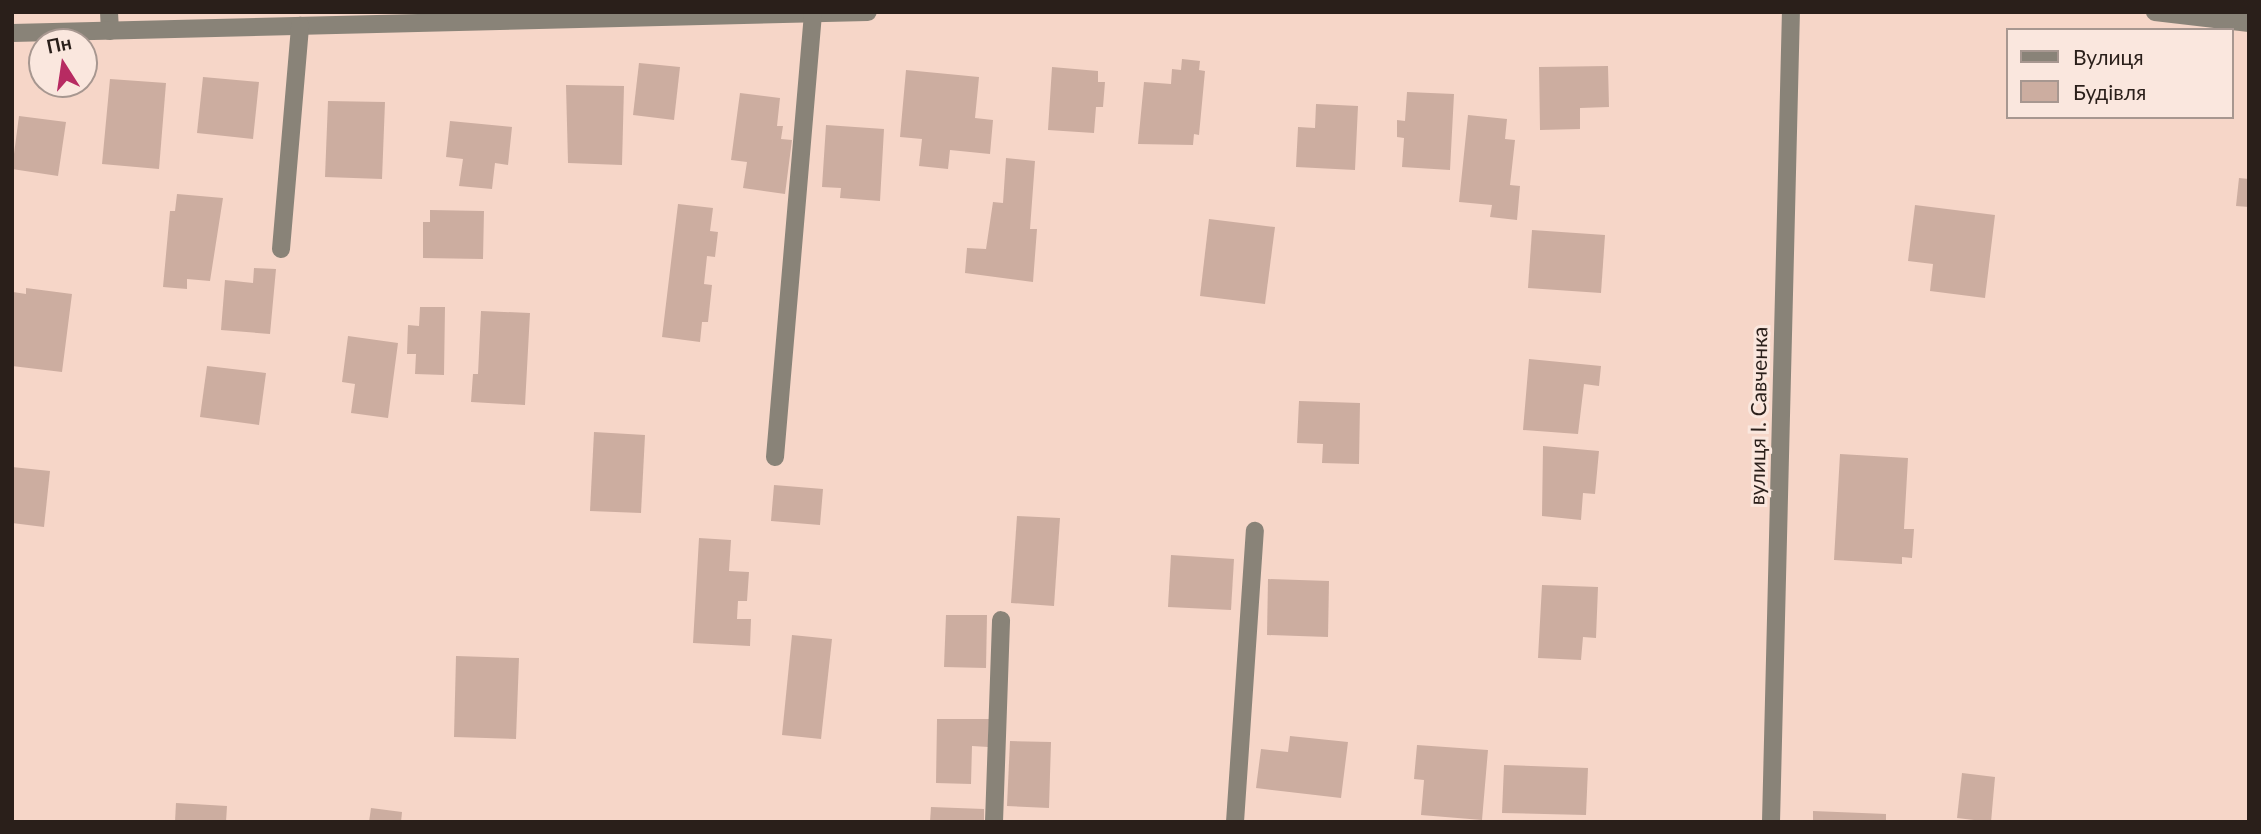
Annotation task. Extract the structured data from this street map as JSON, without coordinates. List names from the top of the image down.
{
  "streets": {
    "street": ["вулиця І. Савченка"]
  },
  "legend": ["Вулиця", "Будівля"],
  "north": "top"
}
